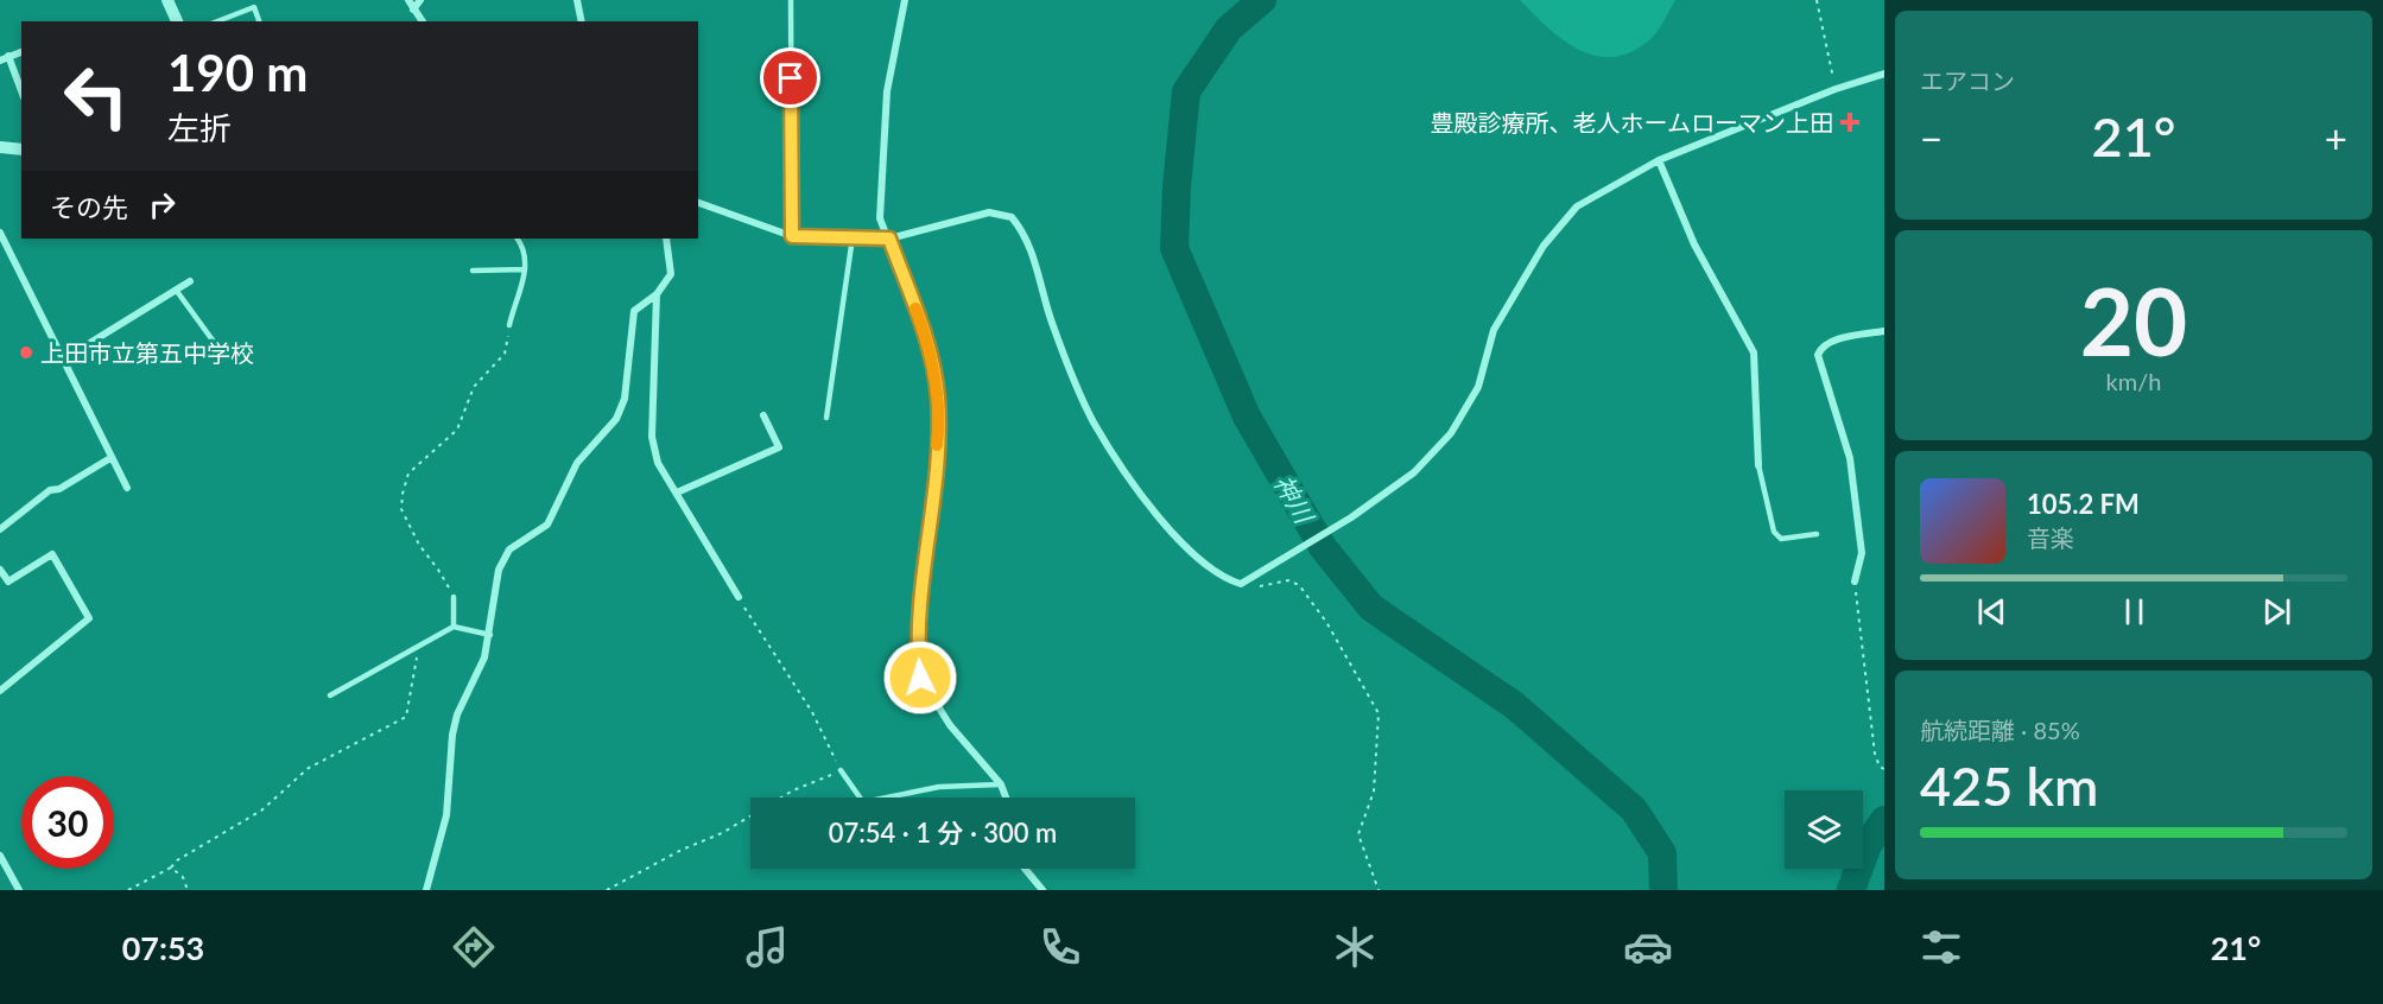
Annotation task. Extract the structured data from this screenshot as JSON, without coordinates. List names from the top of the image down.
{
  "water": ["神川"],
  "places": {
    "health": ["豊殿診療所、老人ホームローマン上田"],
    "other": ["上田市立第五中学校"]
  },
  "page": {
    "tile": [
      "エアコン",
      ["20", "km/h"],
      ["航続距離 · 85%", "425 km"]
    ],
    "turn": ["190 m", "左折"],
    "heat": ["−", "21°", "+"],
    "then": "その先",
    "song": ["105.2 FM", "音楽"],
    "limit": "30",
    "trip": "07:54 · 1 分 · 300 m",
    "tabs": ["07:53", "21°"]
  }
}
